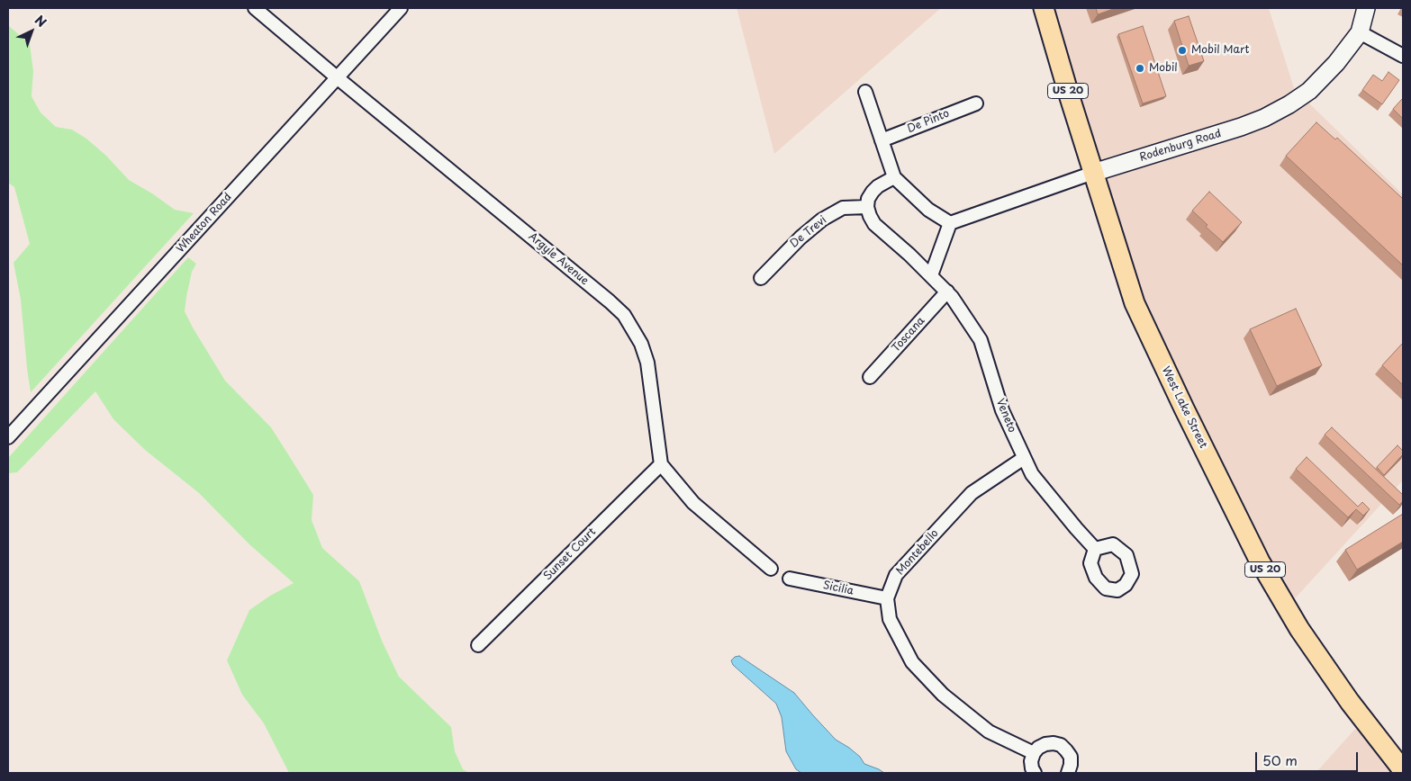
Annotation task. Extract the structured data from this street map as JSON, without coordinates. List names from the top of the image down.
{
  "streets": {
    "main road": ["US 20", "West Lake Street"],
    "street": [
      "De Pinto",
      "Rodenburg Road",
      "Wheaton Road",
      "De Trevi",
      "Argyle Avenue",
      "Toscana",
      "Veneto",
      "Montebello",
      "Sunset Court",
      "Sicilia"
    ]
  },
  "crossings": [
    ["Rodenburg Road", "West Lake Street"],
    ["Wheaton Road", "Argyle Avenue"],
    ["De Trevi", "Veneto"],
    ["Argyle Avenue", "Sunset Court"],
    ["Toscana", "Veneto"],
    ["Veneto", "Montebello"],
    ["Montebello", "Sicilia"]
  ],
  "places": ["Mobil Mart", "Mobil"],
  "scale_bar": "50 m",
  "north": "top right"
}
